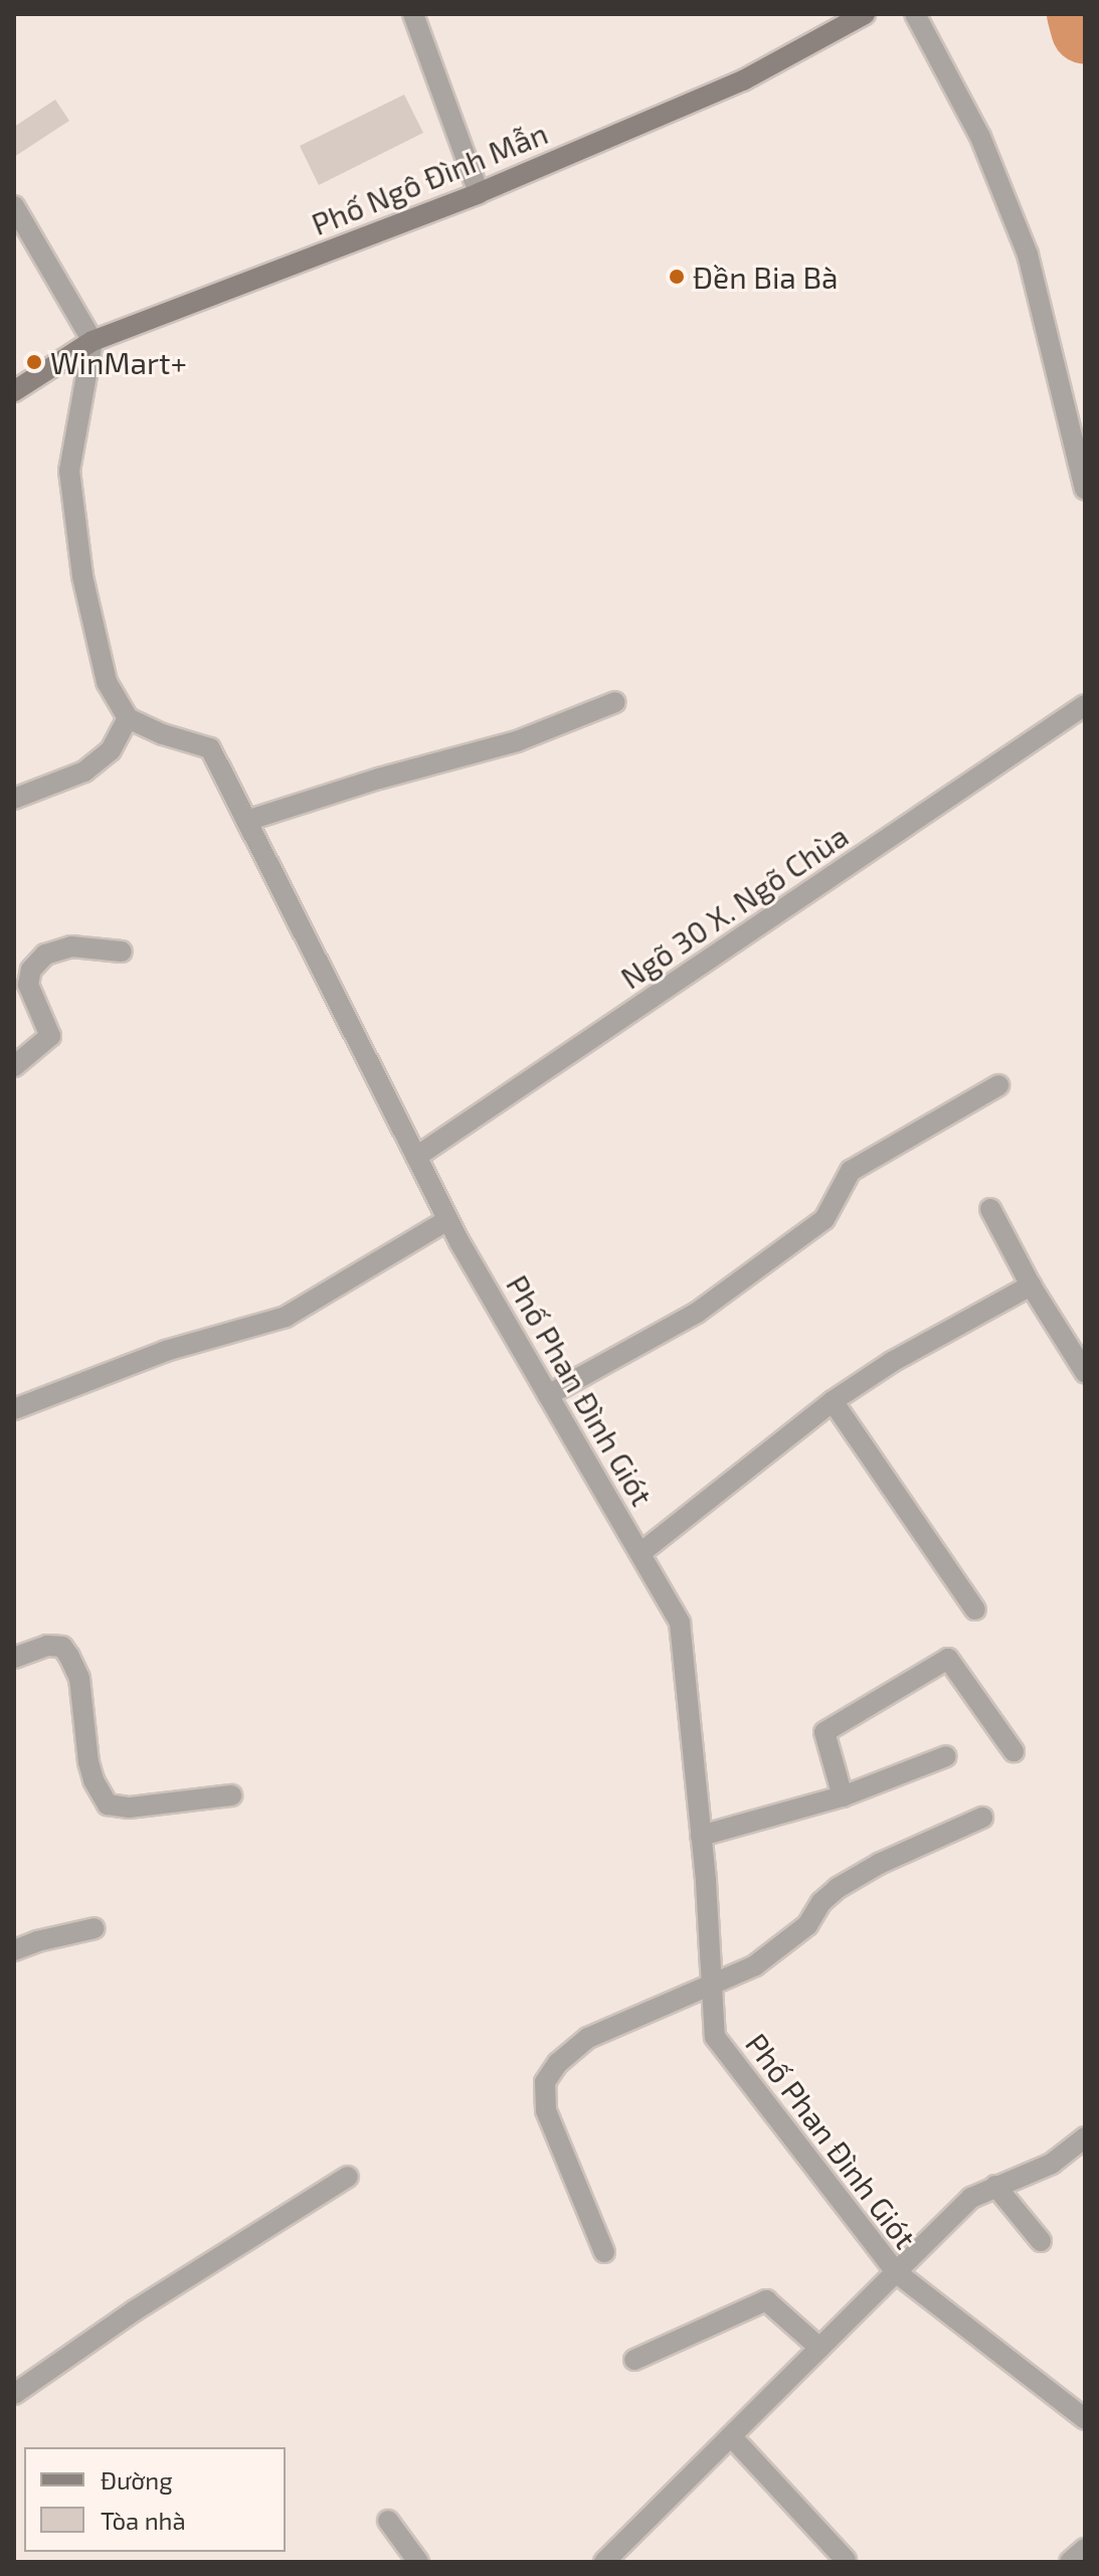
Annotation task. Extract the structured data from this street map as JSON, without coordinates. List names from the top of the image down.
{
  "streets": {
    "street": ["Phố Ngô Đình Mẫn", "Ngõ 30 X. Ngõ Chùa", "Phố Phan Đình Giót"]
  },
  "crossings": [
    ["Ngõ 30 X. Ngõ Chùa", "Phố Phan Đình Giót"]
  ],
  "places": ["Đền Bia Bà", "WinMart+"],
  "legend": ["Đường", "Tòa nhà"]
}
